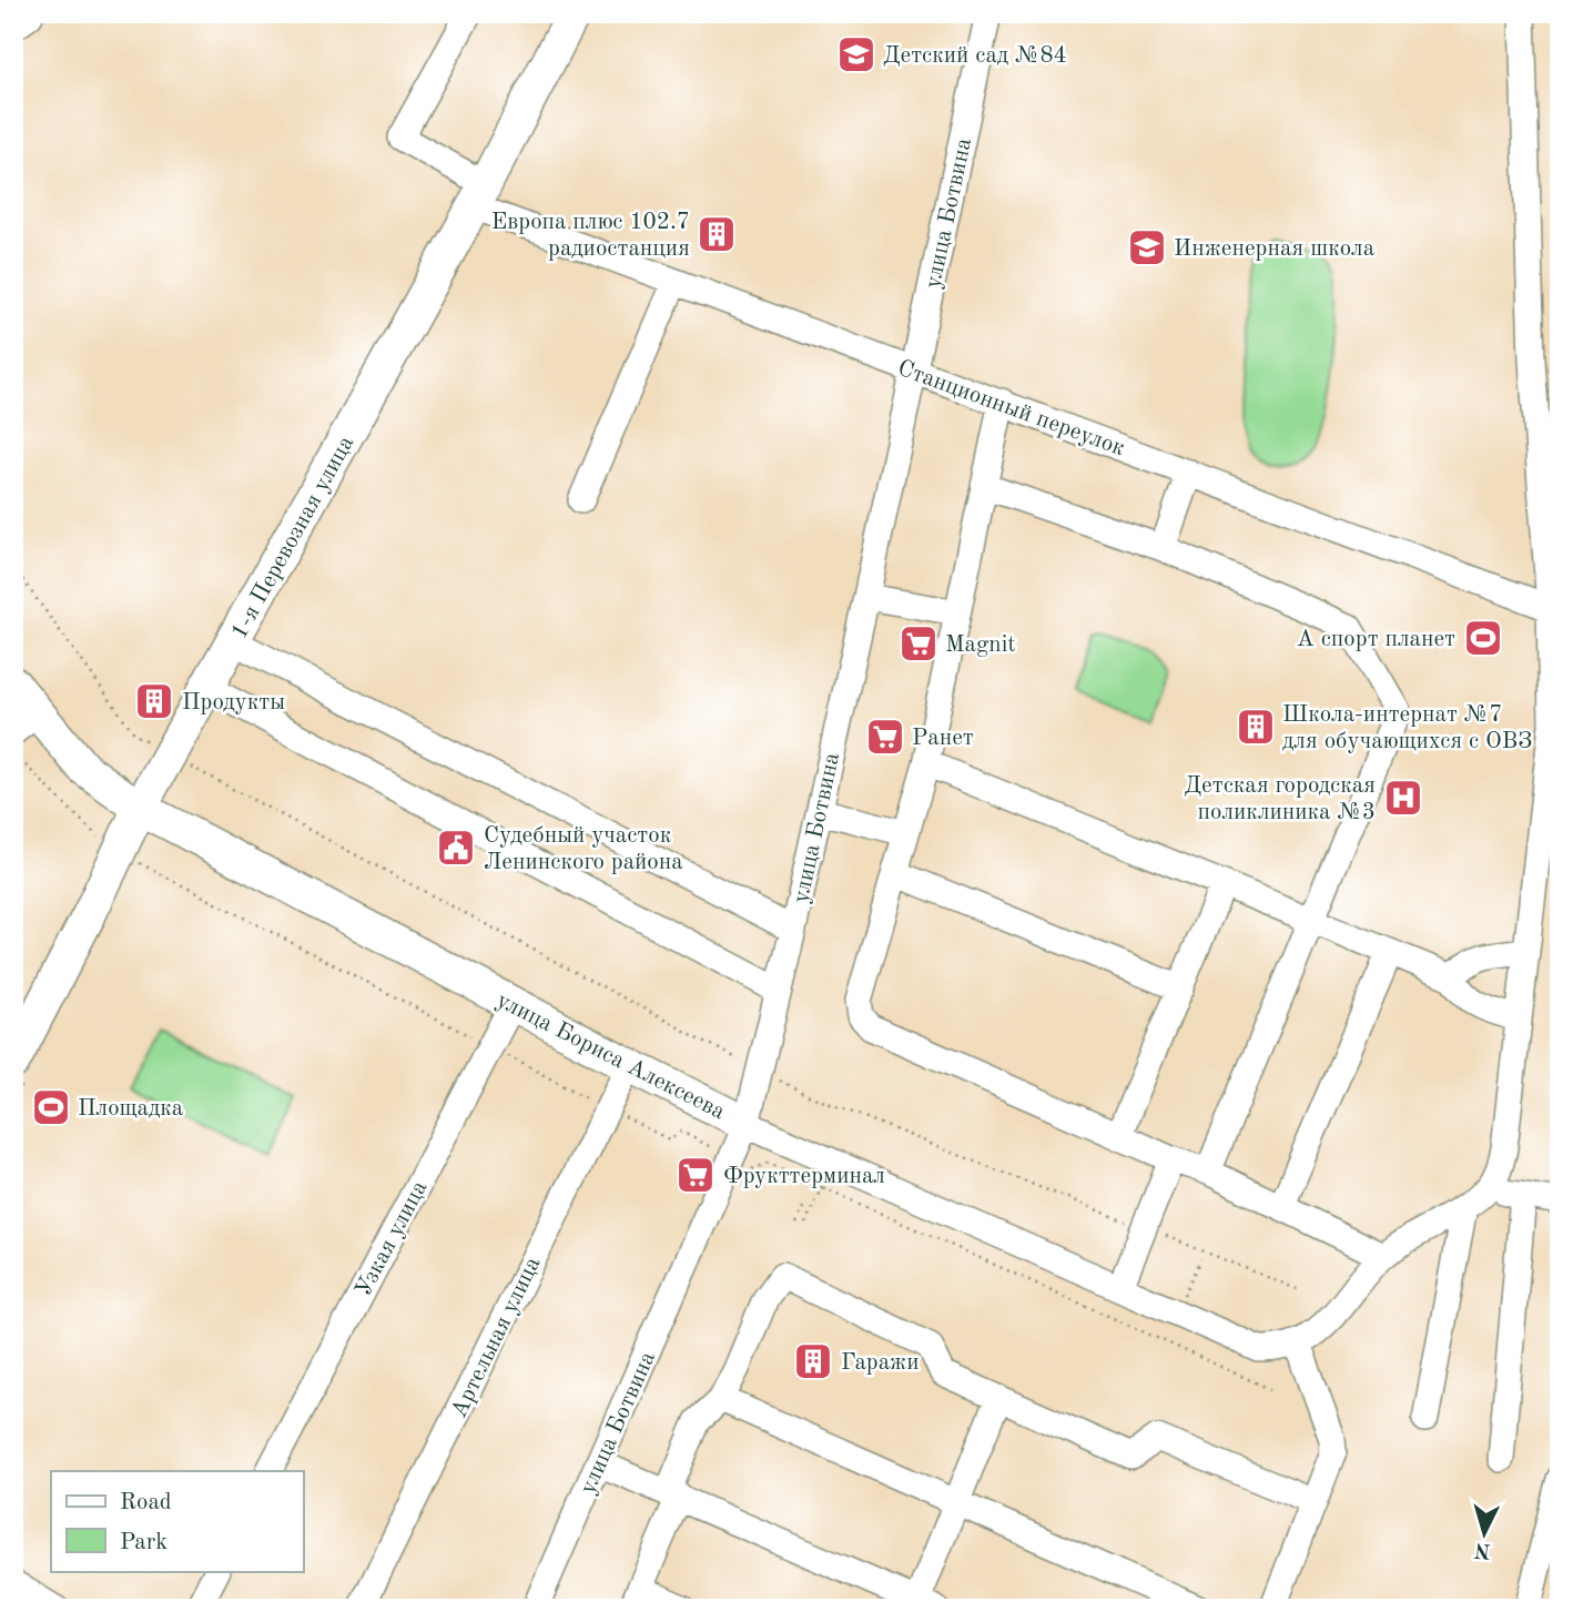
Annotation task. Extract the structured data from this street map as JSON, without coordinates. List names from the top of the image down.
{
  "streets": {
    "main road": ["1-я Перевозная улица", "улица Бориса Алексеева"],
    "street": [
      "улица Ботвина",
      "Станционный переулок",
      "Узкая улица",
      "Артельная улица"
    ]
  },
  "crossings": [
    ["улица Ботвина", "Станционный переулок"],
    ["улица Ботвина", "улица Бориса Алексеева"],
    ["Станционный переулок", "1-я Перевозная улица"],
    ["1-я Перевозная улица", "улица Бориса Алексеева"],
    ["улица Бориса Алексеева", "Узкая улица"],
    ["улица Бориса Алексеева", "Артельная улица"]
  ],
  "places": {
    "school or university": ["Детский сад №84", "Инженерная школа"],
    "building": [
      "Европа плюс 102.7 радиостанция",
      "Продукты",
      "Школа-интернат №7 для обучающихся с ОВЗ",
      "Гаражи"
    ],
    "sports": ["А спорт планет", "Площадка"],
    "supermarket": ["Magnit", "Ранет", "Фрукттерминал"],
    "hospital": ["Детская городская поликлиника №3"],
    "public building": ["Судебный участок Ленинского района"]
  },
  "legend": ["Road", "Park"],
  "north": "bottom"
}
